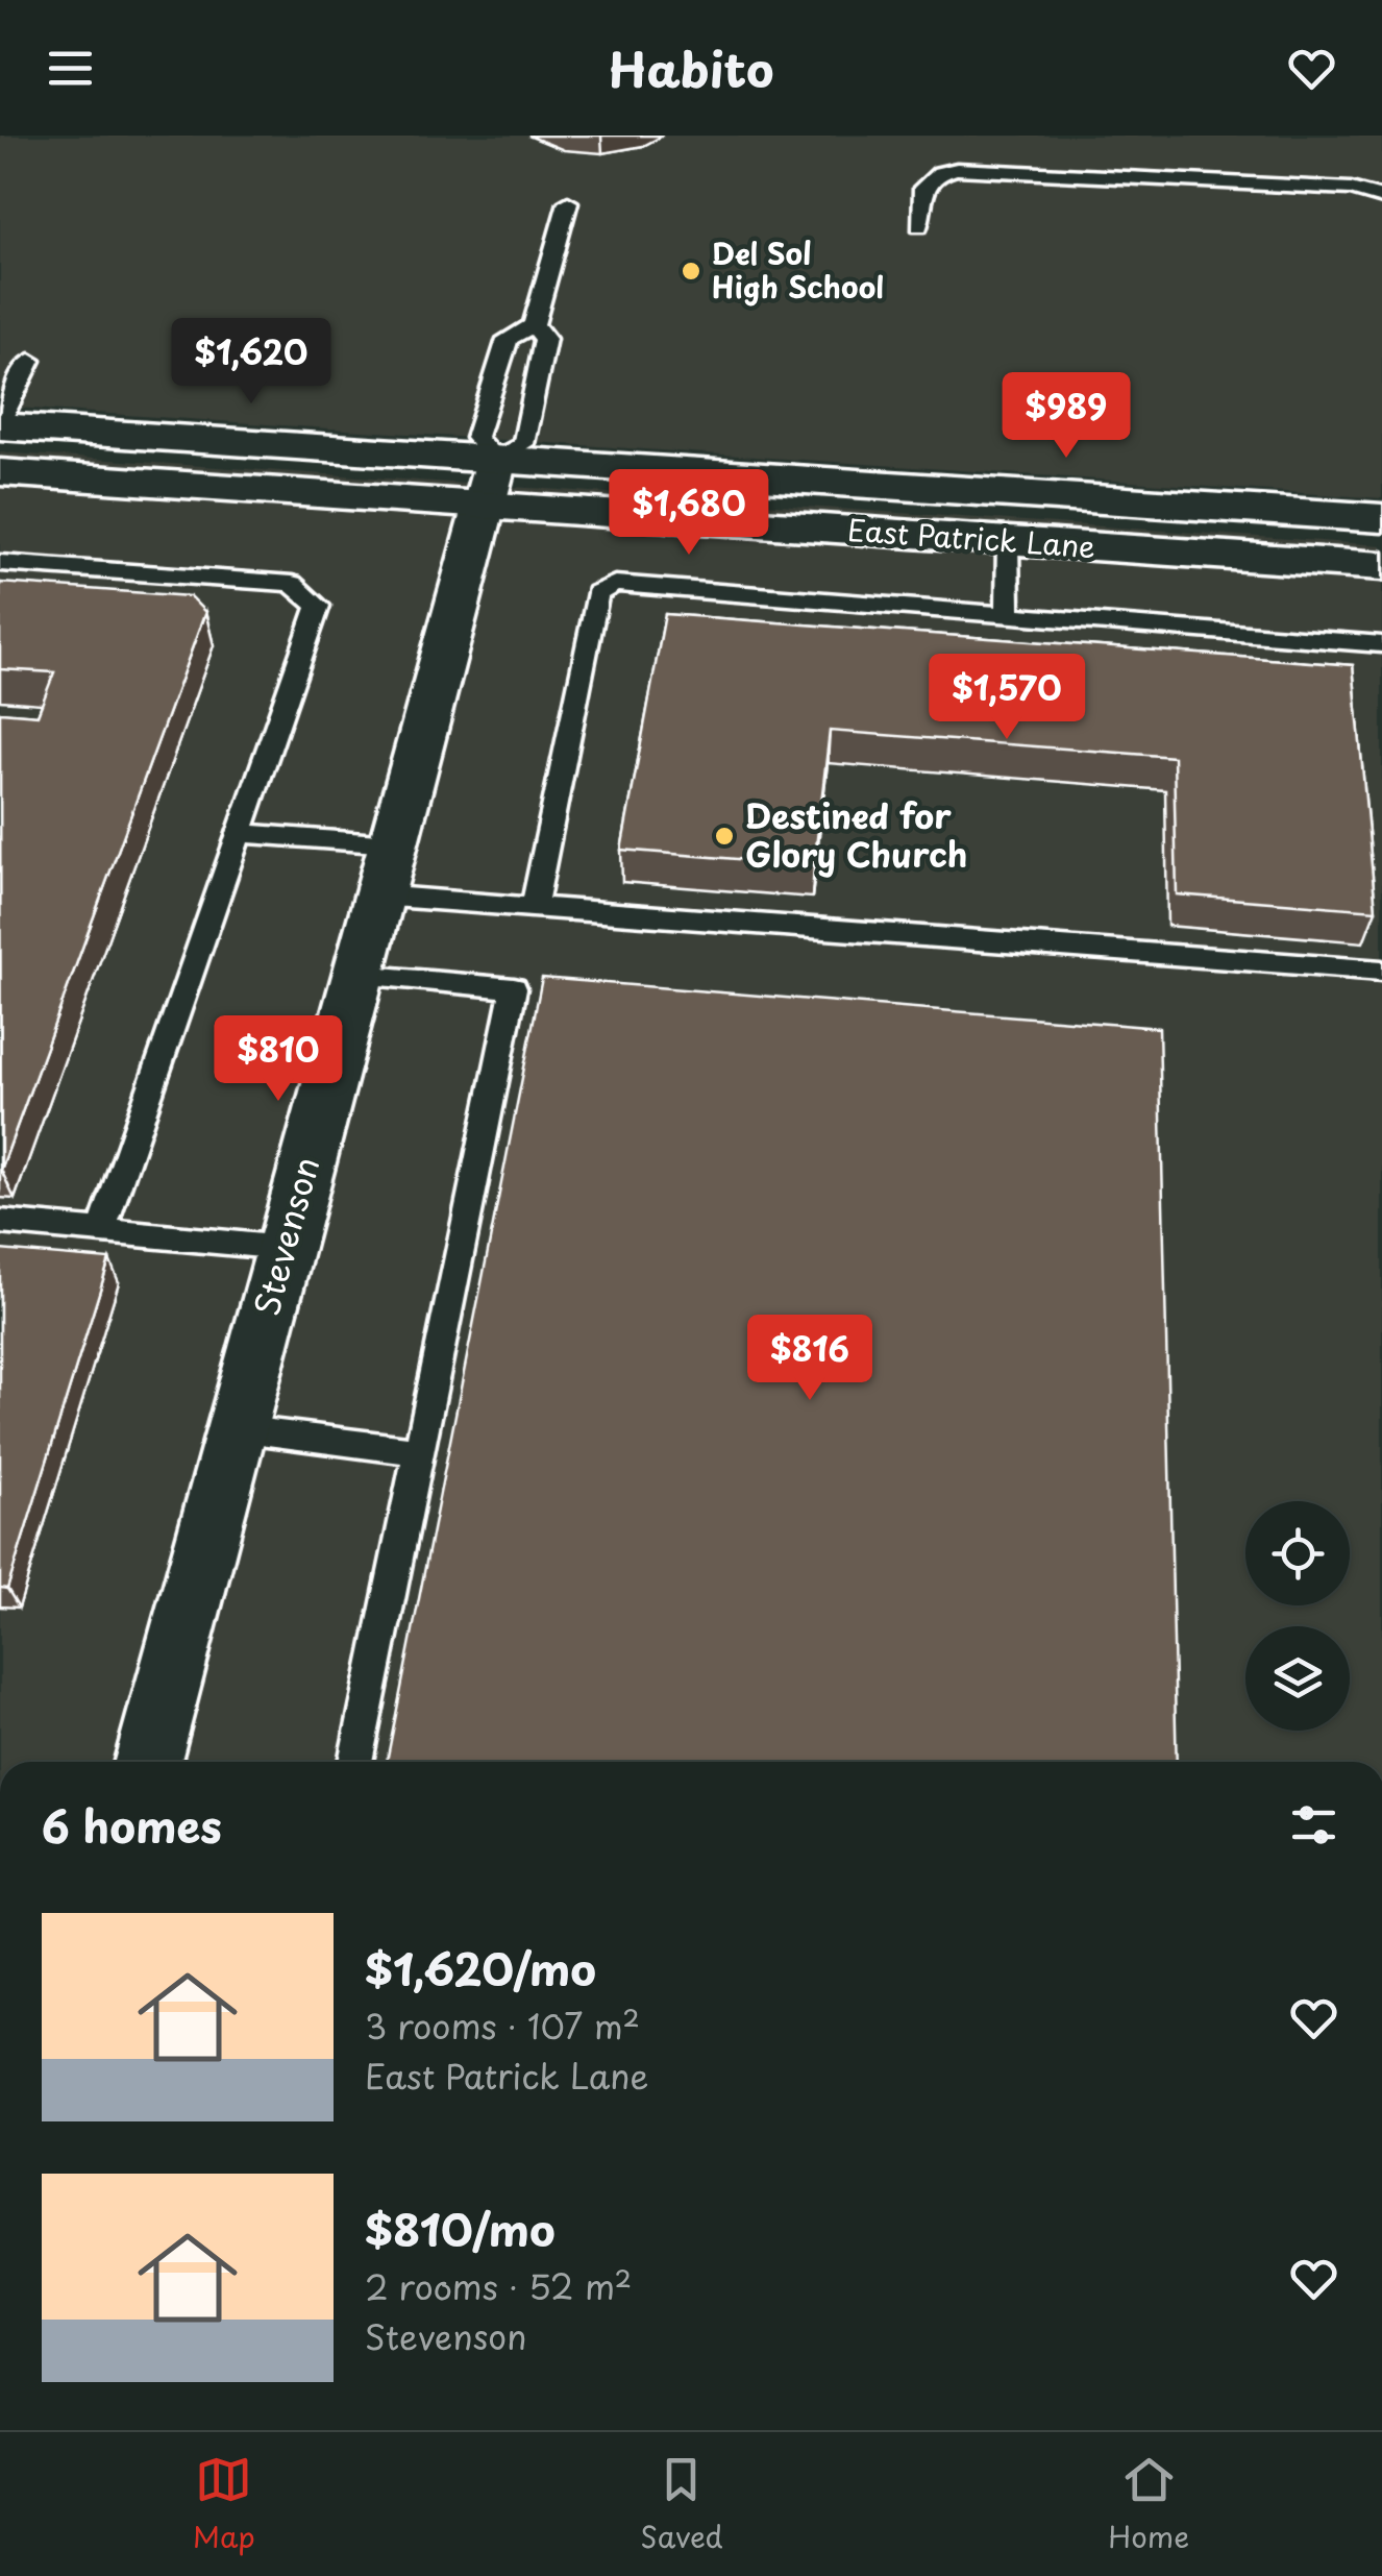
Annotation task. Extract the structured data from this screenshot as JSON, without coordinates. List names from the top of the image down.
{
  "streets": {
    "main road": ["East Patrick Lane", "Stevenson"]
  },
  "crossings": [
    ["East Patrick Lane", "Stevenson"]
  ],
  "places": ["Del Sol High School", "Destined for Glory Church"],
  "page": {
    "header": "Habito",
    "price": [
      "$1,620",
      "$989",
      "$1,680",
      "$1,570",
      "$810",
      "$816"
    ],
    "heading": "6 homes",
    "list": [
      {
        "name": "$1,620/mo",
        "note": "3 rooms · 107 m² · East Patrick Lane"
      },
      {
        "name": "$810/mo",
        "note": "2 rooms · 52 m² · Stevenson"
      }
    ],
    "tabs": ["Map", "Saved", "Home"]
  }
}
